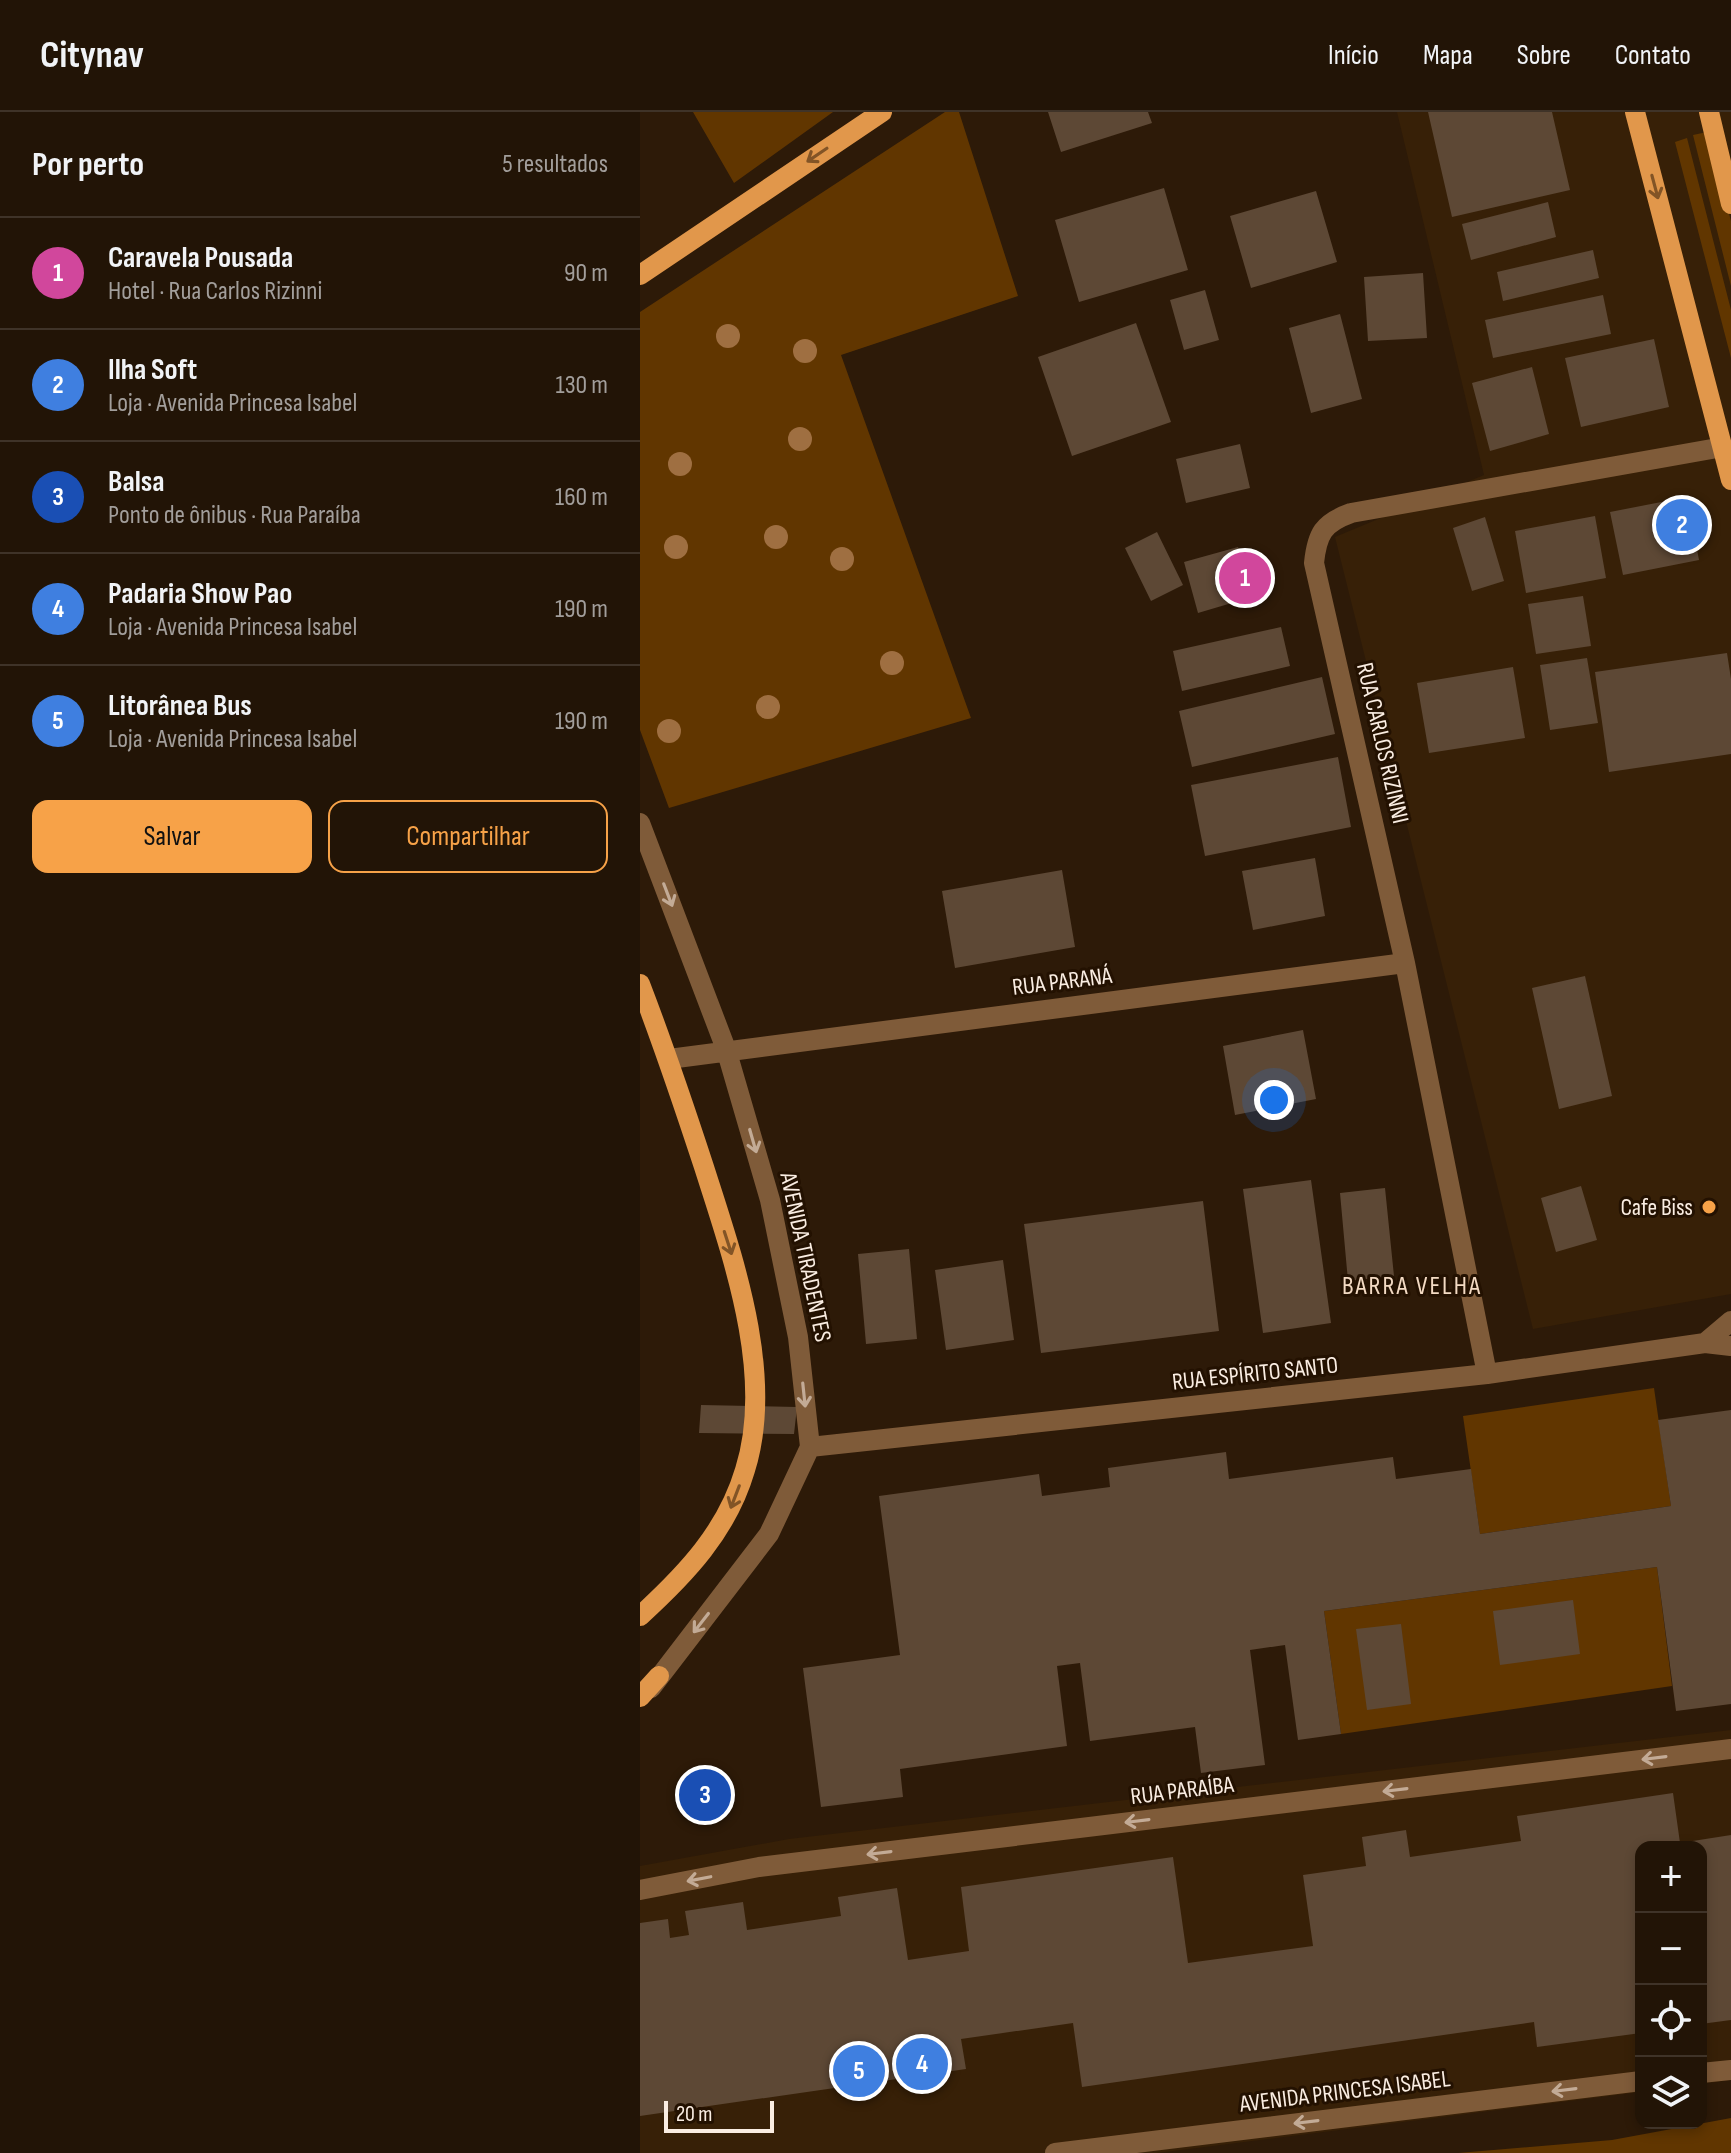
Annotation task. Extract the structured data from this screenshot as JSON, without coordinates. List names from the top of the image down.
{
  "streets": {
    "street": [
      "RUA CARLOS RIZINNI",
      "RUA PARANÁ",
      "AVENIDA TIRADENTES",
      "RUA ESPÍRITO SANTO",
      "RUA PARAÍBA",
      "AVENIDA PRINCESA ISABEL"
    ]
  },
  "crossings": [
    ["RUA CARLOS RIZINNI", "RUA PARANÁ"],
    ["RUA CARLOS RIZINNI", "RUA ESPÍRITO SANTO"],
    ["RUA PARANÁ", "AVENIDA TIRADENTES"],
    ["AVENIDA TIRADENTES", "RUA ESPÍRITO SANTO"]
  ],
  "one_way": ["AVENIDA TIRADENTES", "RUA PARAÍBA", "AVENIDA PRINCESA ISABEL"],
  "districts": ["BARRA VELHA"],
  "places": ["Cafe Biss"],
  "scale_bar": "20 m",
  "page": {
    "header": "Citynav",
    "nav": [
      "Início",
      "Mapa",
      "Sobre",
      "Contato"
    ],
    "heading": ["Por perto", "5 resultados"],
    "list": [
      {
        "mark": "1",
        "name": "Caravela Pousada",
        "note": "Hotel · Rua Carlos Rizinni",
        "value": "90 m"
      },
      {
        "mark": "2",
        "name": "Ilha Soft",
        "note": "Loja · Avenida Princesa Isabel",
        "value": "130 m"
      },
      {
        "mark": "3",
        "name": "Balsa",
        "note": "Ponto de ônibus · Rua Paraíba",
        "value": "160 m"
      },
      {
        "mark": "4",
        "name": "Padaria Show Pao",
        "note": "Loja · Avenida Princesa Isabel",
        "value": "190 m"
      },
      {
        "mark": "5",
        "name": "Litorânea Bus",
        "note": "Loja · Avenida Princesa Isabel",
        "value": "190 m"
      }
    ],
    "pins": [
      "2",
      "1",
      "3",
      "4",
      "5"
    ],
    "buttons": ["Salvar", "Compartilhar"],
    "map_buttons": ["+", "−"],
    "scale": "20 m"
  }
}
